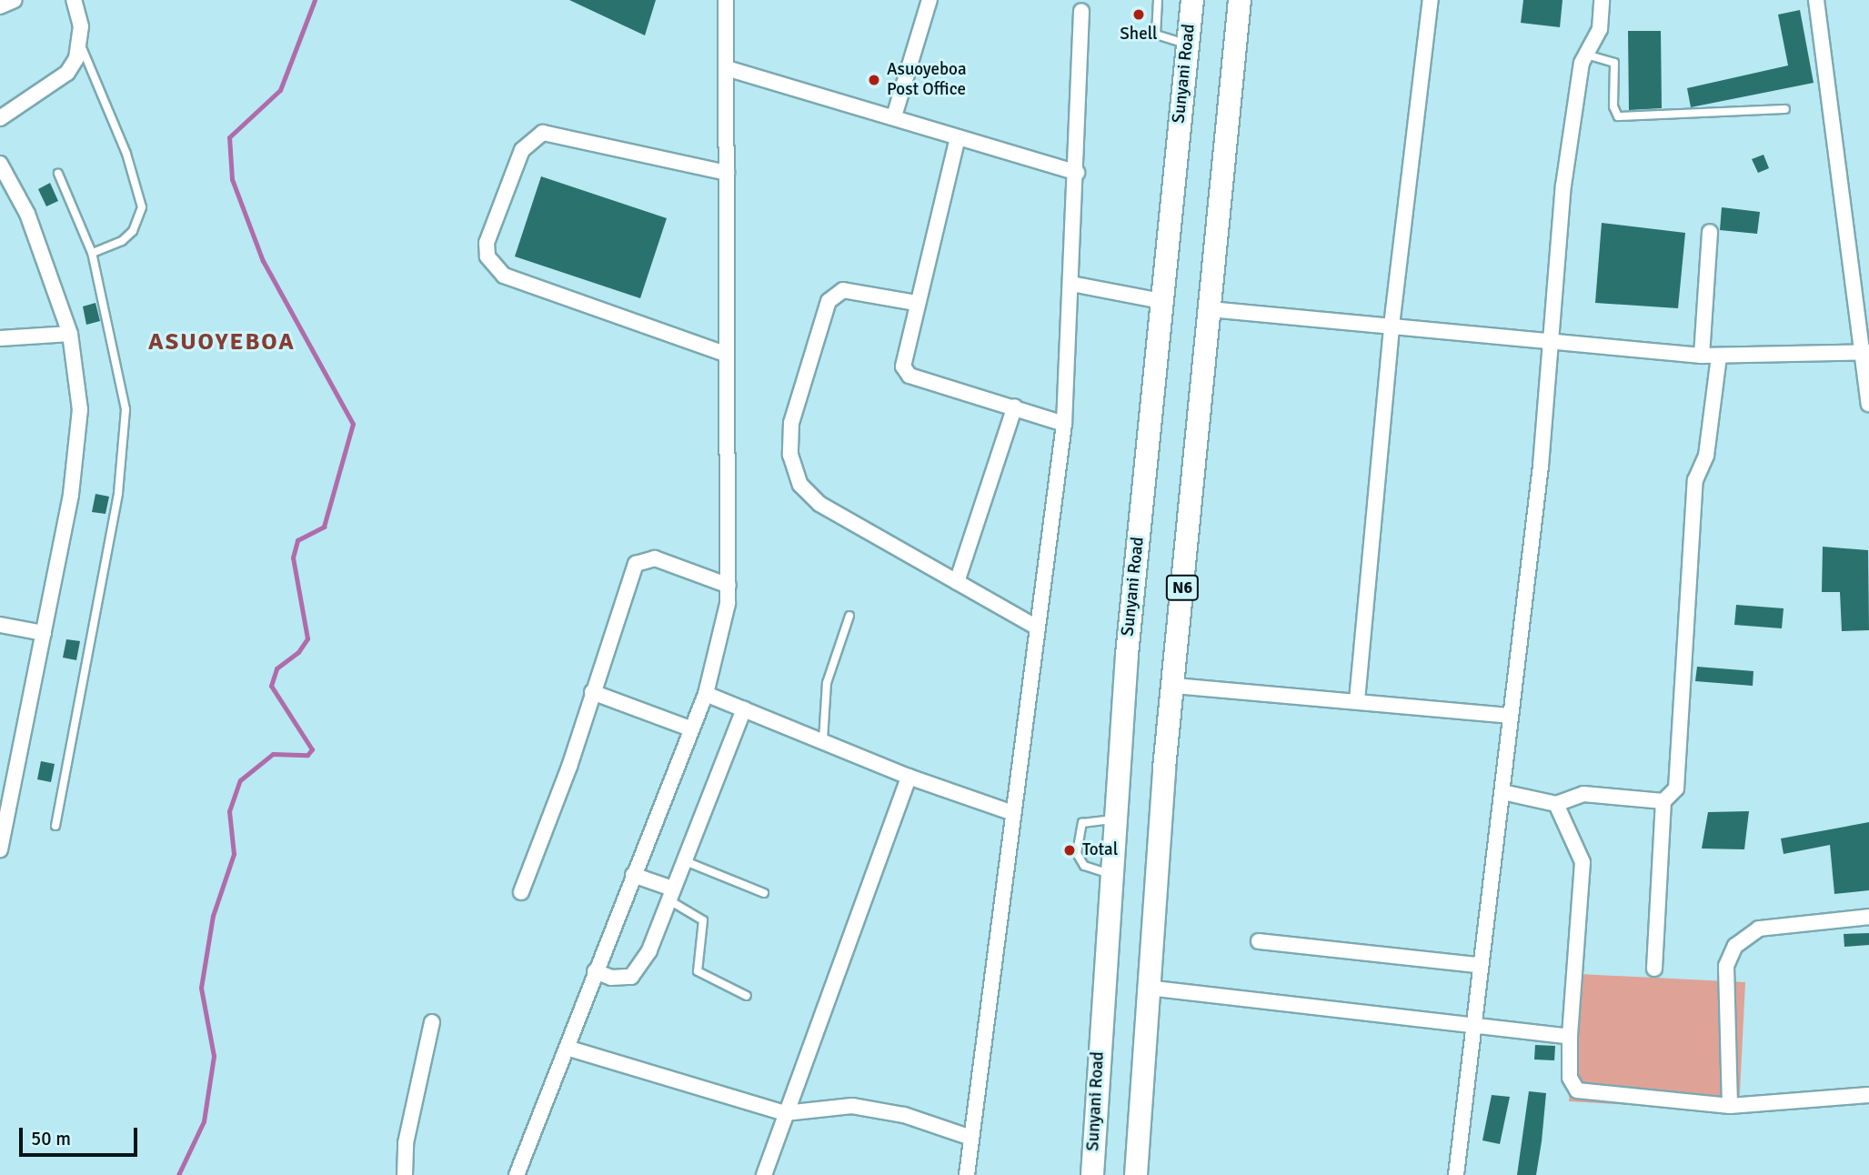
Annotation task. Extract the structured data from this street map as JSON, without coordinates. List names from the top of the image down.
{
  "streets": {
    "main road": ["Sunyani Road", "N6"]
  },
  "districts": ["ASUOYEBOA"],
  "places": ["Shell", "Asuoyeboa Post Office", "Total"],
  "scale_bar": "50 m"
}
